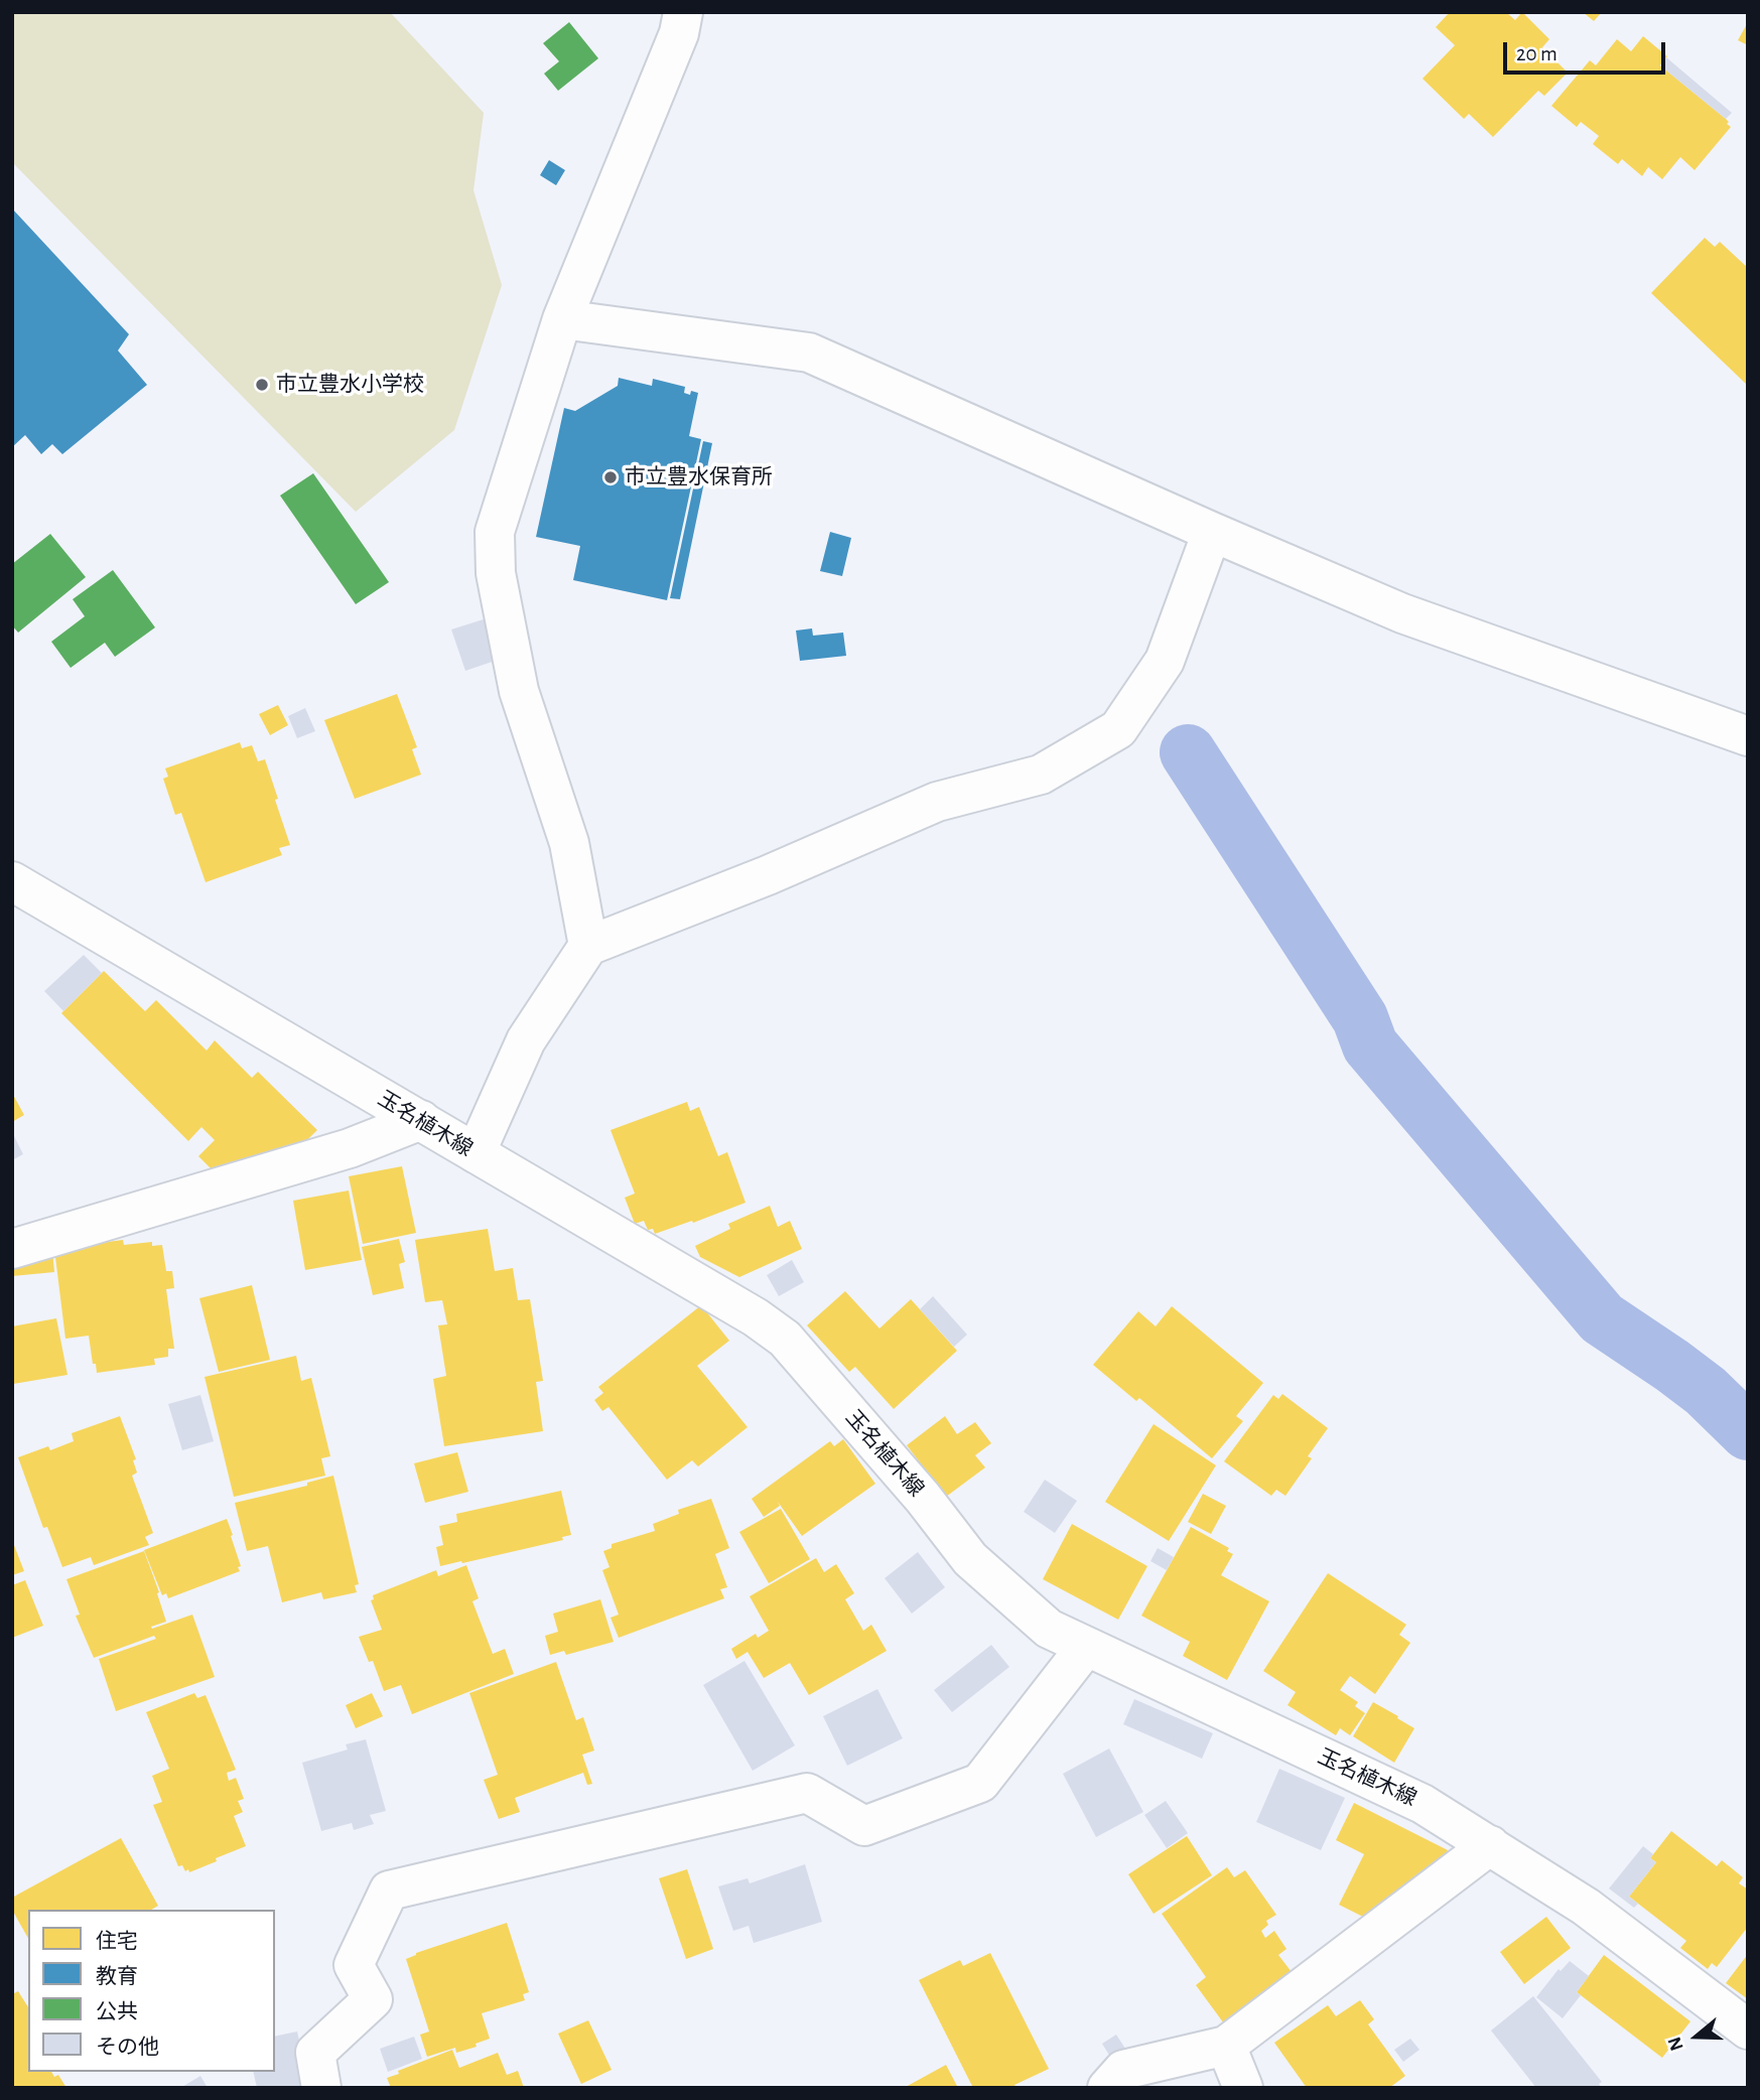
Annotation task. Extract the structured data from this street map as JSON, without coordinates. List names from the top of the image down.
{
  "streets": {
    "street": ["玉名植木線"]
  },
  "places": ["市立豊水小学校", "市立豊水保育所"],
  "legend": [
    "住宅",
    "教育",
    "公共",
    "その他"
  ],
  "scale_bar": "20 m",
  "north": "left"
}
